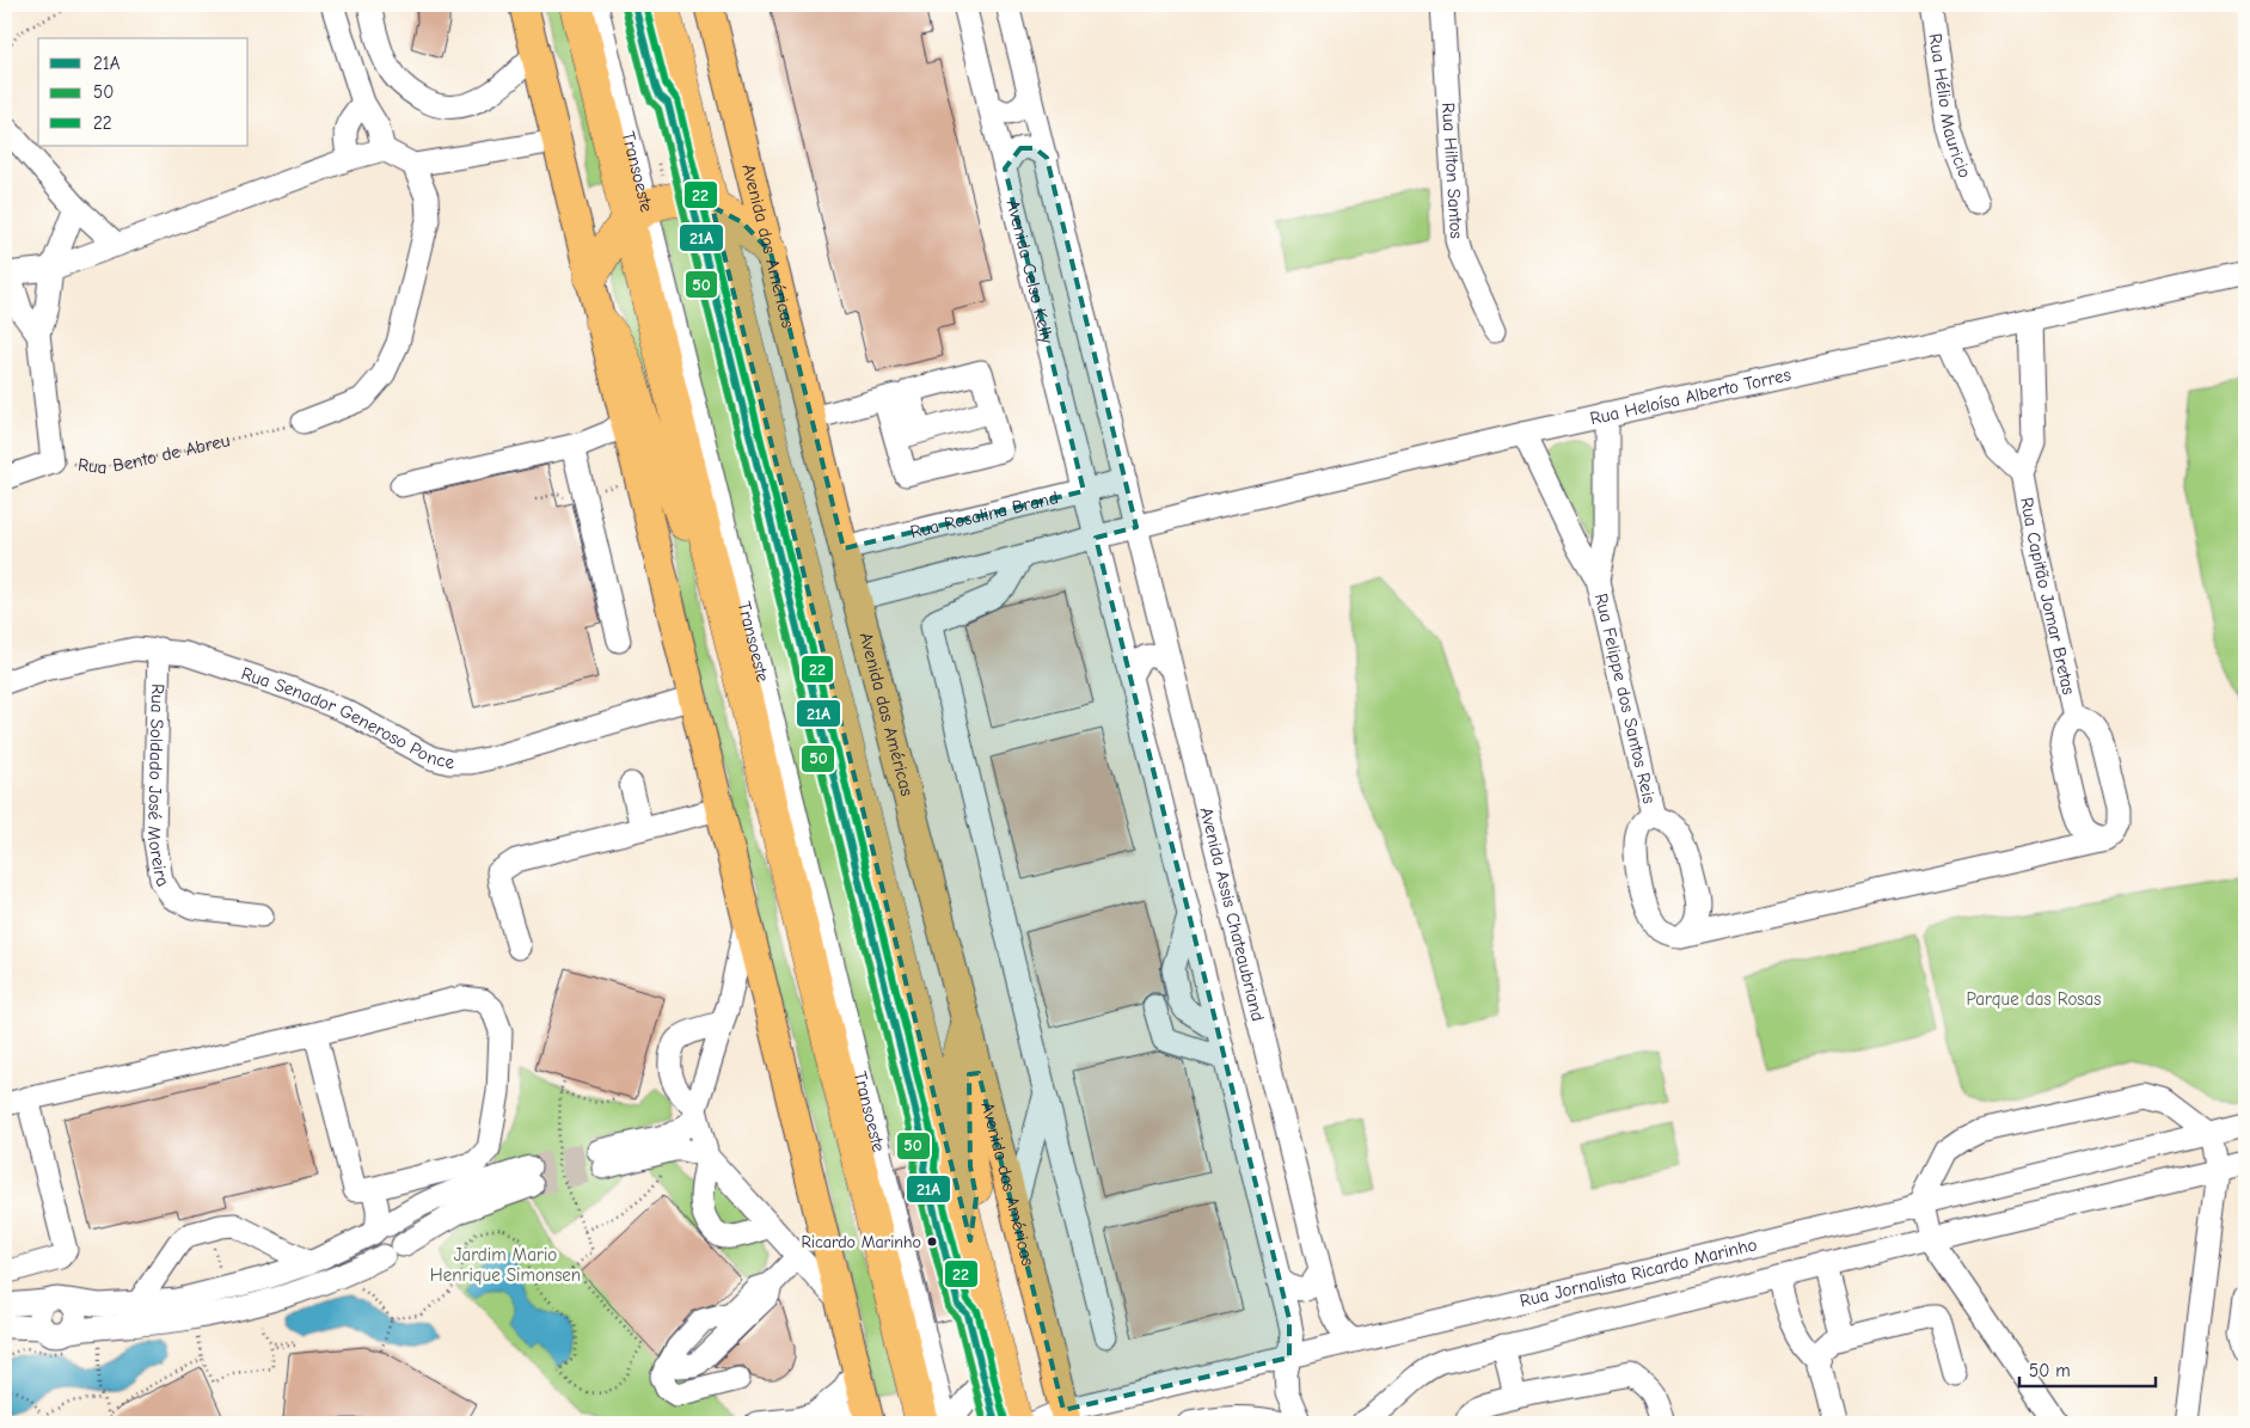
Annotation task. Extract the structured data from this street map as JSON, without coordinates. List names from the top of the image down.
{
  "streets": {
    "main road": ["Avenida das Américas"],
    "street": [
      "Rua Hélio Mauricio",
      "Transoeste",
      "Rua Hilton Santos",
      "Avenida Celso Kelly",
      "Rua Heloísa Alberto Torres",
      "Rua Bento de Abreu",
      "Rua Rosalina Brand",
      "Rua Capitão Jomar Bretas",
      "Rua Felippe dos Santos Reis",
      "Rua Senador Generoso Ponce",
      "Rua Soldado José Moreira",
      "Avenida Assis Chateaubriand",
      "Rua Jornalista Ricardo Marinho"
    ]
  },
  "crossings": [
    ["Avenida das Américas", "Rua Rosalina Brand"],
    ["Avenida das Américas", "Rua Jornalista Ricardo Marinho"],
    ["Avenida Celso Kelly", "Rua Rosalina Brand"],
    ["Rua Heloísa Alberto Torres", "Rua Capitão Jomar Bretas"],
    ["Rua Heloísa Alberto Torres", "Rua Felippe dos Santos Reis"],
    ["Rua Heloísa Alberto Torres", "Avenida Assis Chateaubriand"],
    ["Rua Rosalina Brand", "Avenida Assis Chateaubriand"],
    ["Rua Senador Generoso Ponce", "Rua Soldado José Moreira"],
    ["Avenida Assis Chateaubriand", "Rua Jornalista Ricardo Marinho"]
  ],
  "parks": ["Parque das Rosas", "Jardim Mario Henrique Simonsen"],
  "places": ["Ricardo Marinho"],
  "lines": ["transit line 21A", "transit line 22", "transit line 50"],
  "legend": ["21A", "50", "22"],
  "scale_bar": "50 m"
}
